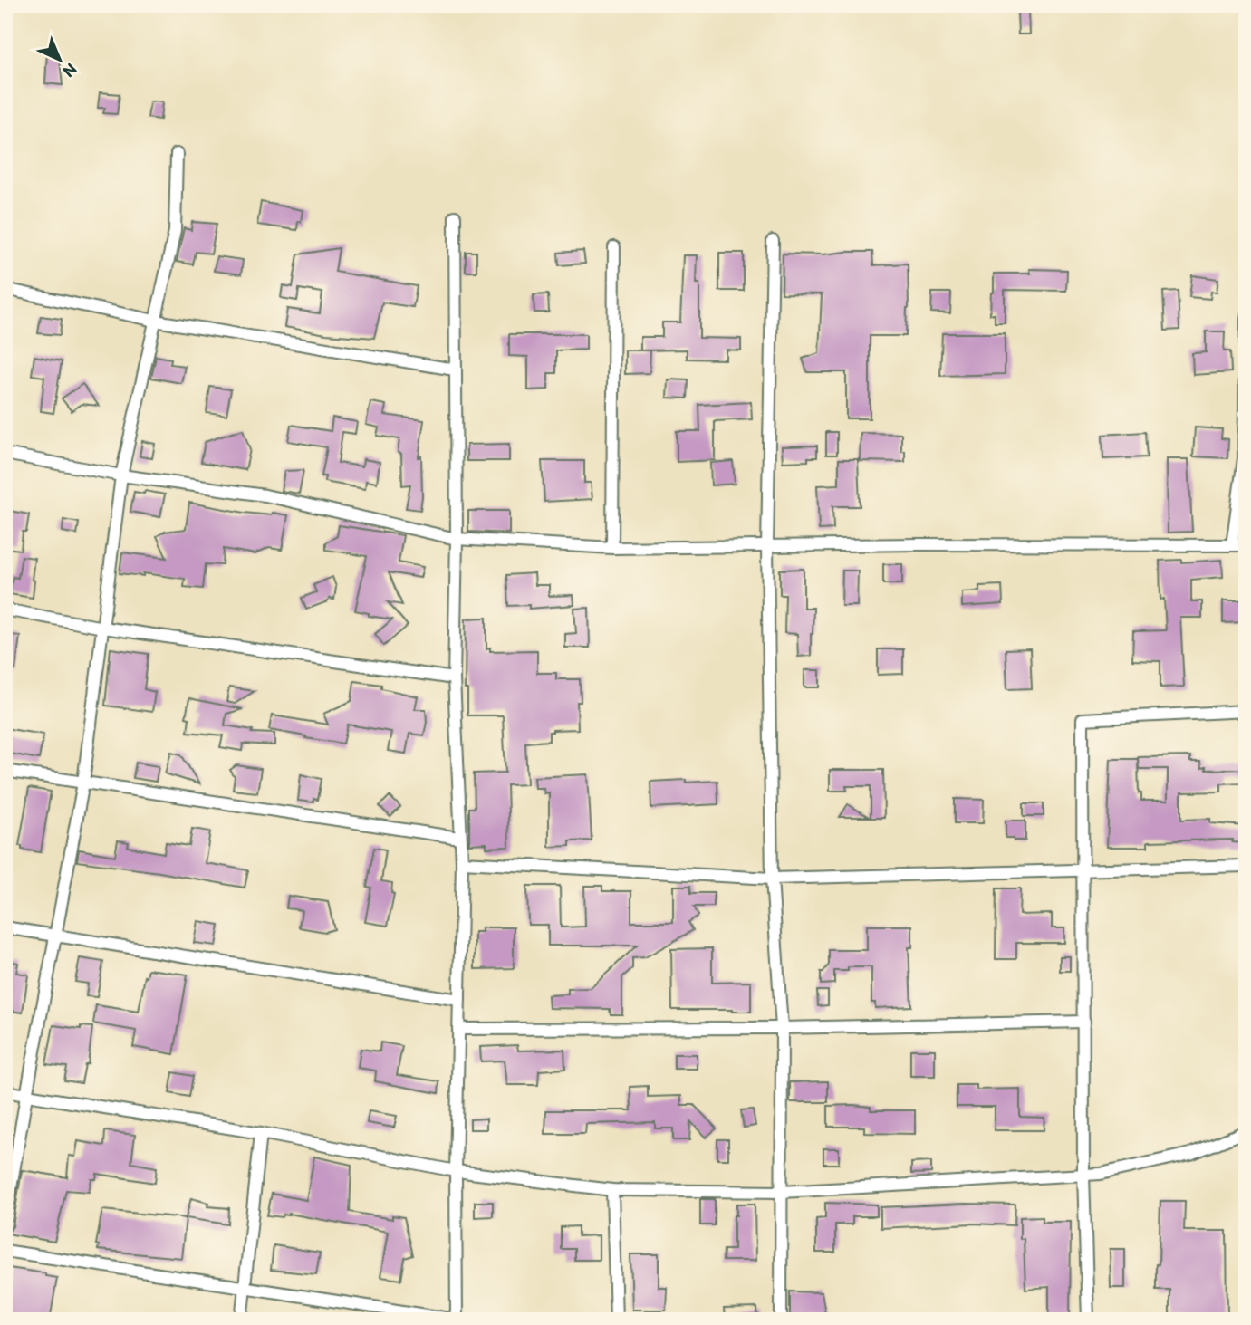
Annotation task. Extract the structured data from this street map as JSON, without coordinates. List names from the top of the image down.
{
  "north": "bottom right"
}
